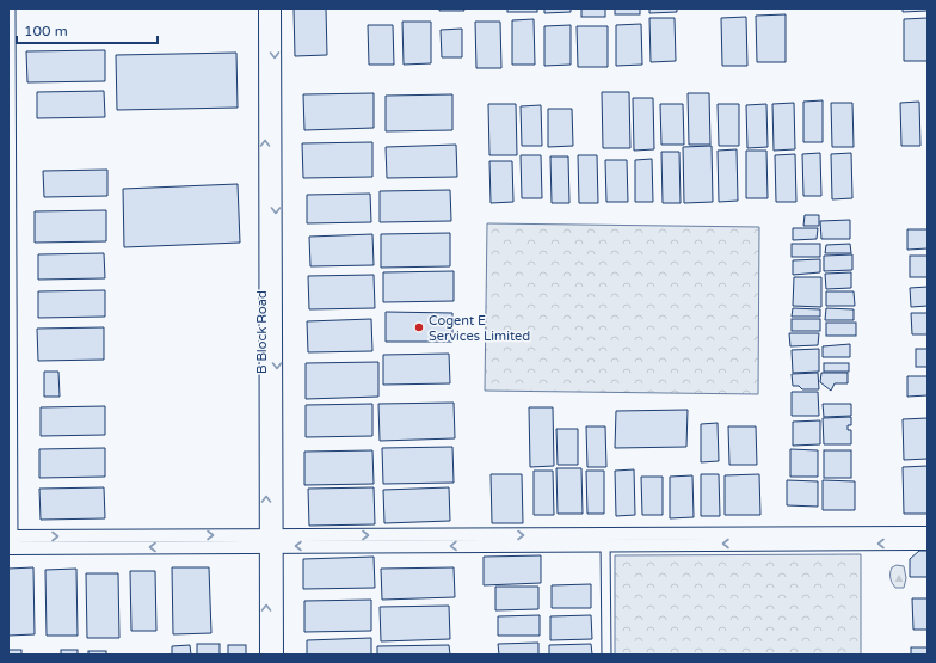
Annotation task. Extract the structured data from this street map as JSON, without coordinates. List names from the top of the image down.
{
  "streets": {
    "street": ["B Block Road"]
  },
  "places": ["Cogent E Services Limited"],
  "scale_bar": "100 m"
}
